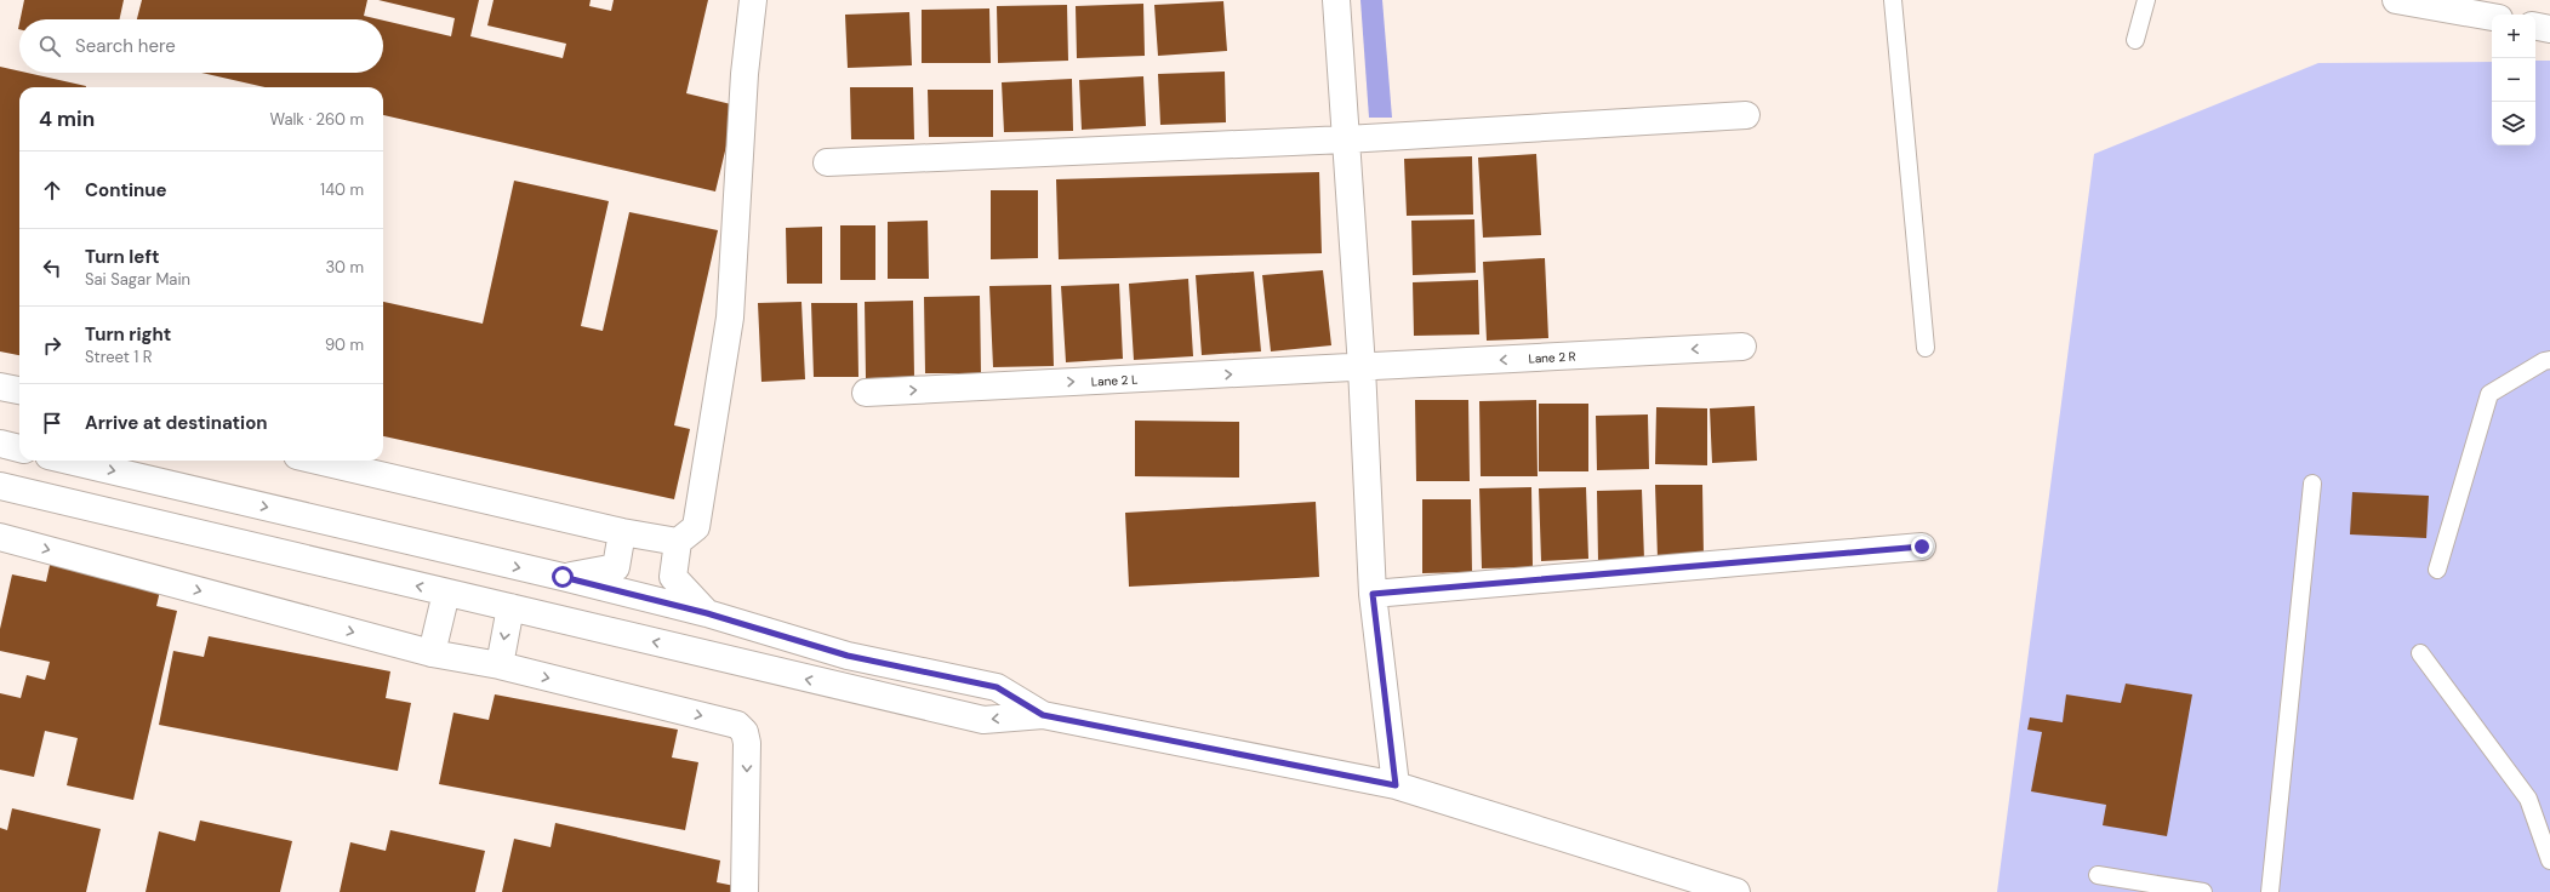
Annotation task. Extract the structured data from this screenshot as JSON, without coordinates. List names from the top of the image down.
{
  "streets": {
    "street": ["Lane 2 R", "Lane 2 L"]
  },
  "crossings": [
    ["Lane 2 R", "Lane 2 L"]
  ],
  "page": {
    "map_buttons": ["+", "−"],
    "search": "Search here",
    "heading": ["4 min", "Walk · 260 m"],
    "list": [
      ["Continue", "140 m"],
      ["Turn left", "Sai Sagar Main", "30 m"],
      ["Turn right", "Street 1 R", "90 m"],
      "Arrive at destination"
    ]
  }
}
